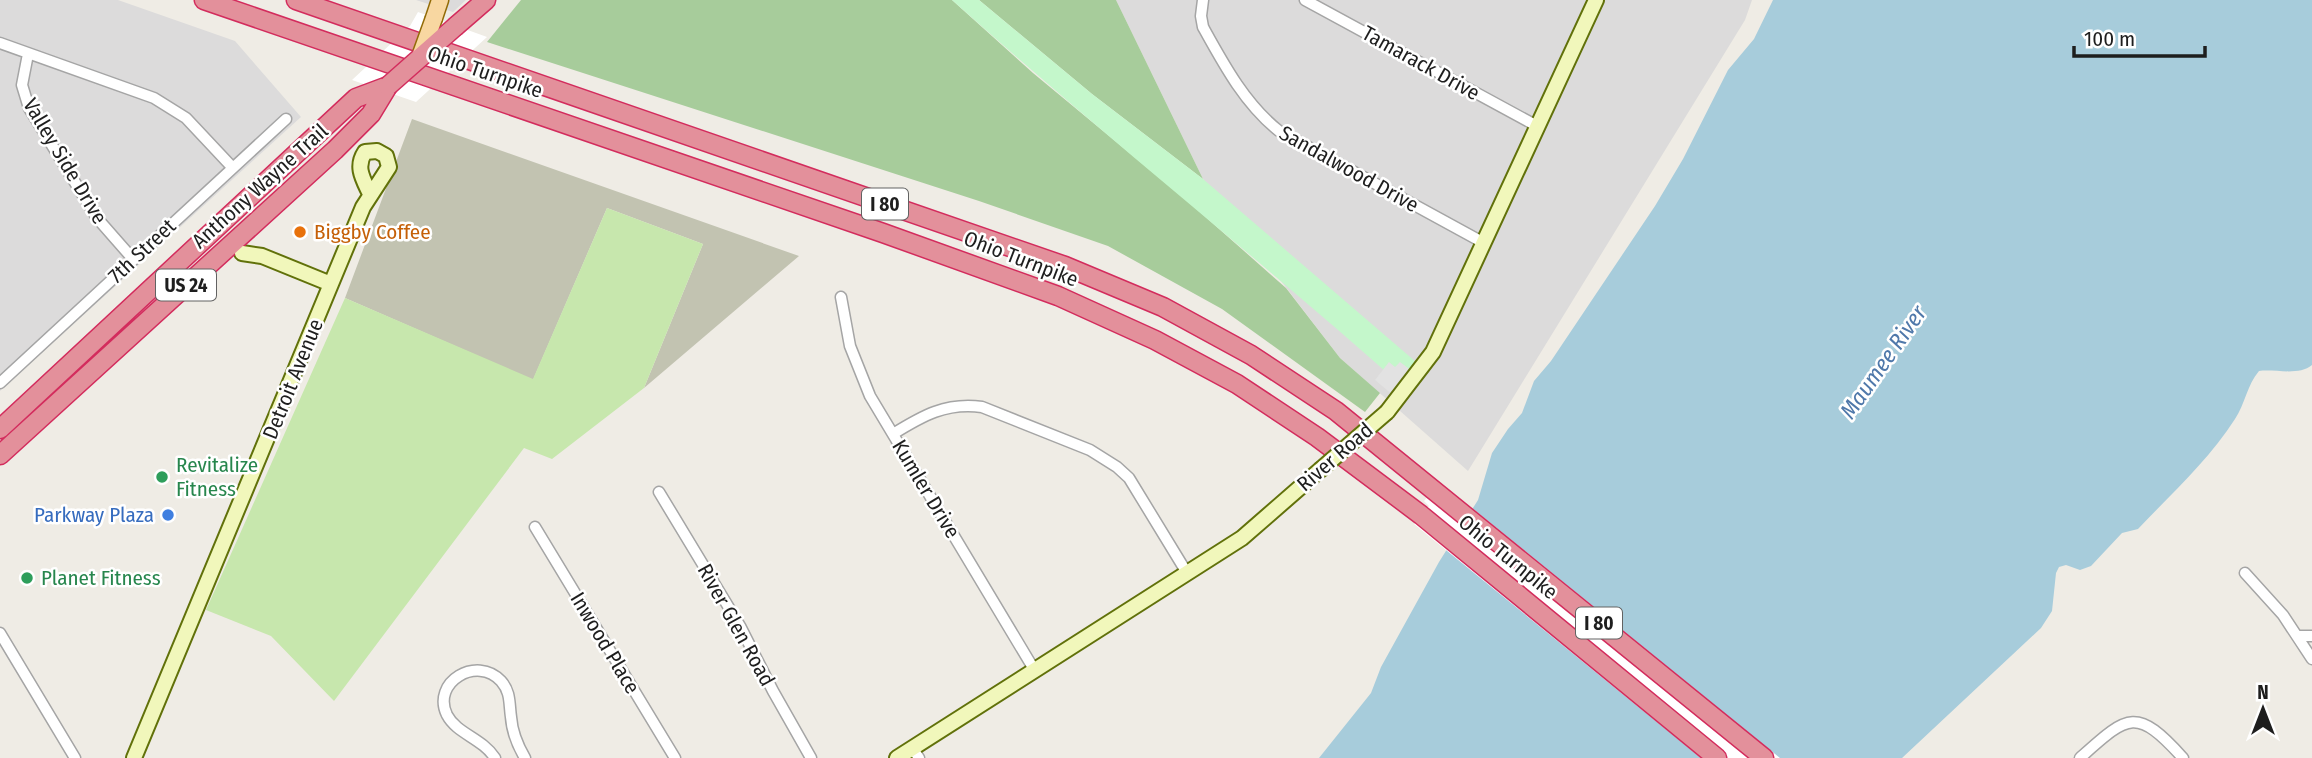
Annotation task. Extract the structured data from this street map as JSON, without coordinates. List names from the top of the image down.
{
  "streets": {
    "highway": [
      "Ohio Turnpike",
      "Anthony Wayne Trail",
      "I 80",
      "US 24"
    ],
    "street": [
      "Tamarack Drive",
      "Valley Side Drive",
      "Sandalwood Drive",
      "7th Street",
      "Detroit Avenue",
      "River Road",
      "Kumler Drive",
      "River Glen Road",
      "Inwood Place"
    ]
  },
  "crossings": [
    ["Tamarack Drive", "River Road"],
    ["Valley Side Drive", "7th Street"],
    ["Sandalwood Drive", "River Road"],
    ["Anthony Wayne Trail", "US 24"],
    ["River Road", "Kumler Drive"]
  ],
  "water": ["Maumee River"],
  "places": [
    "Biggby Coffee",
    "Revitalize Fitness",
    "Parkway Plaza",
    "Planet Fitness"
  ],
  "scale_bar": "100 m",
  "north": "top"
}
